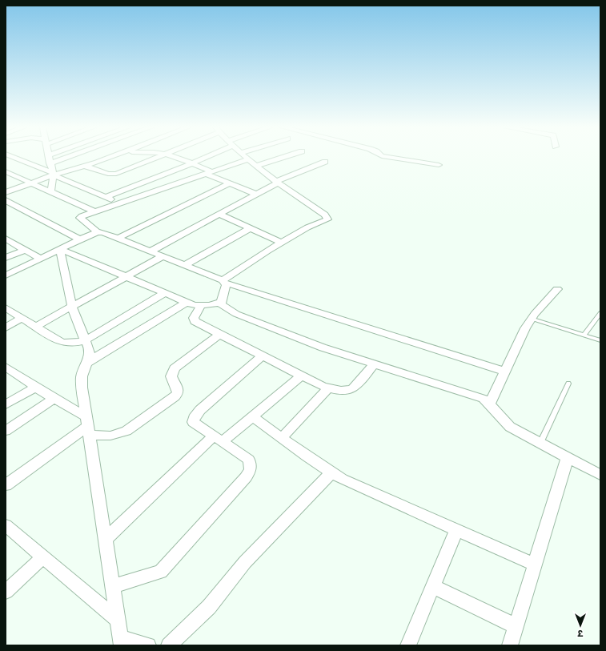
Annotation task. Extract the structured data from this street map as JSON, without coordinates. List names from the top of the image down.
{
  "north": "bottom"
}
